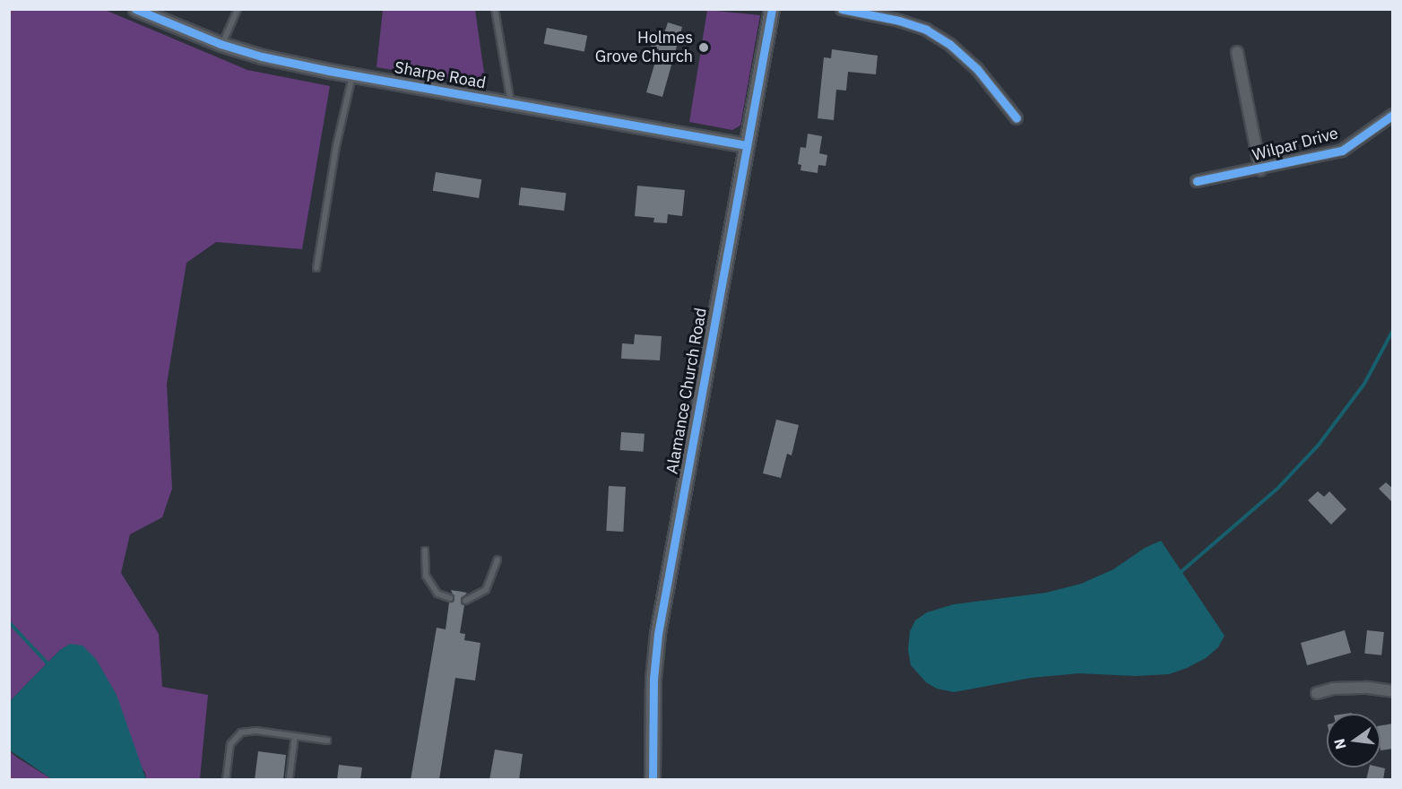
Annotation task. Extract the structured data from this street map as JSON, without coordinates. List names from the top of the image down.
{
  "streets": {
    "main road": ["Alamance Church Road"],
    "street": ["Sharpe Road", "Wilpar Drive"]
  },
  "crossings": [
    ["Sharpe Road", "Alamance Church Road"]
  ],
  "places": ["Holmes Grove Church"],
  "north": "left"
}
